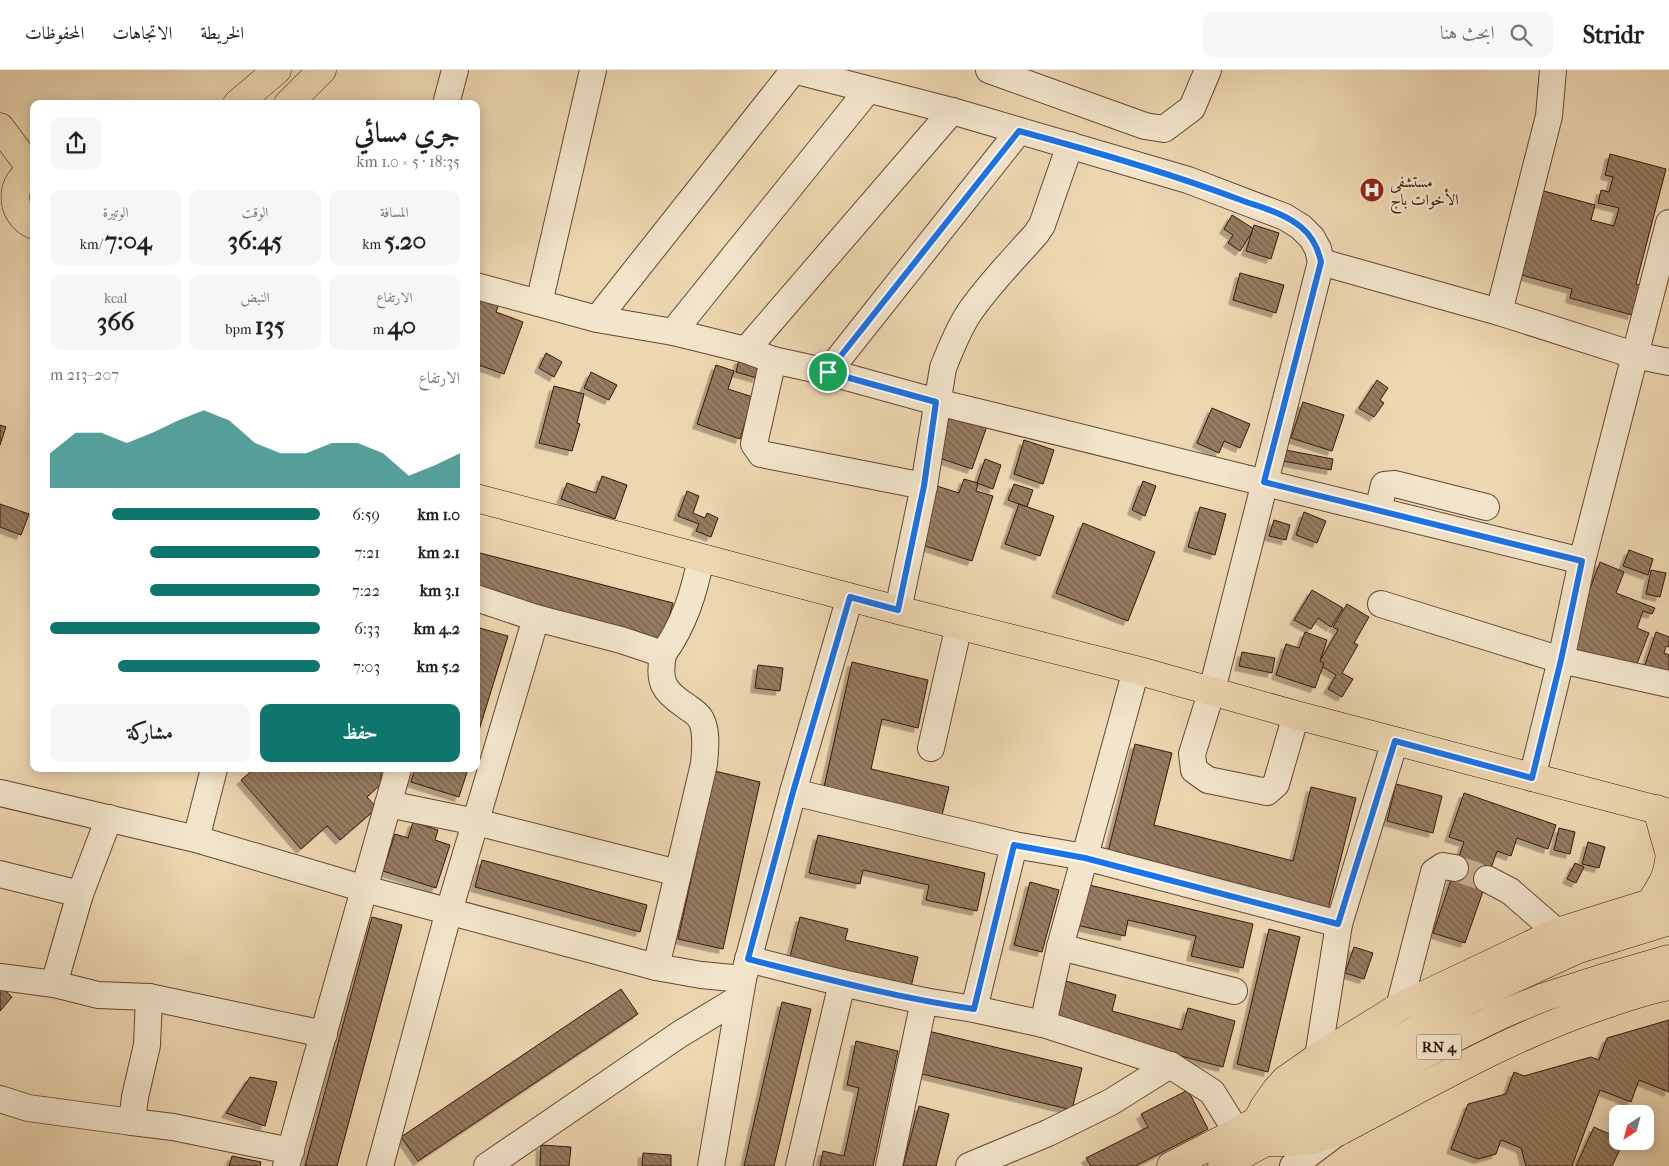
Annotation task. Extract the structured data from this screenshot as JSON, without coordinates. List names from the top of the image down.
{
  "streets": {
    "main road": ["RN 4"]
  },
  "places": {
    "hospital": ["مستشفى الأخوات باج"]
  },
  "north": "bottom left",
  "page": {
    "header": "Stridr",
    "search": "ابحث هنا",
    "nav": ["الخريطة", "الاتجاهات", "المحفوظات"],
    "heading": ["جري مسائي", "18:35 · 5 × 1.0 km"],
    "stats": [
      ["المسافة", "5.20 km"],
      ["الوقت", "36:45"],
      ["الوتيرة", "7:04 /km"],
      ["الارتفاع", "40 m"],
      ["النبض", "135 bpm"],
      ["kcal", "366"]
    ],
    "chart": ["الارتفاع", "207–213 m"],
    "list": [
      {
        "name": "1.0 km",
        "note": "6:59"
      },
      {
        "name": "2.1 km",
        "note": "7:21"
      },
      {
        "name": "3.1 km",
        "note": "7:22"
      },
      {
        "name": "4.2 km",
        "note": "6:33"
      },
      {
        "name": "5.2 km",
        "note": "7:03"
      }
    ],
    "buttons": ["حفظ", "مشاركة"]
  }
}
